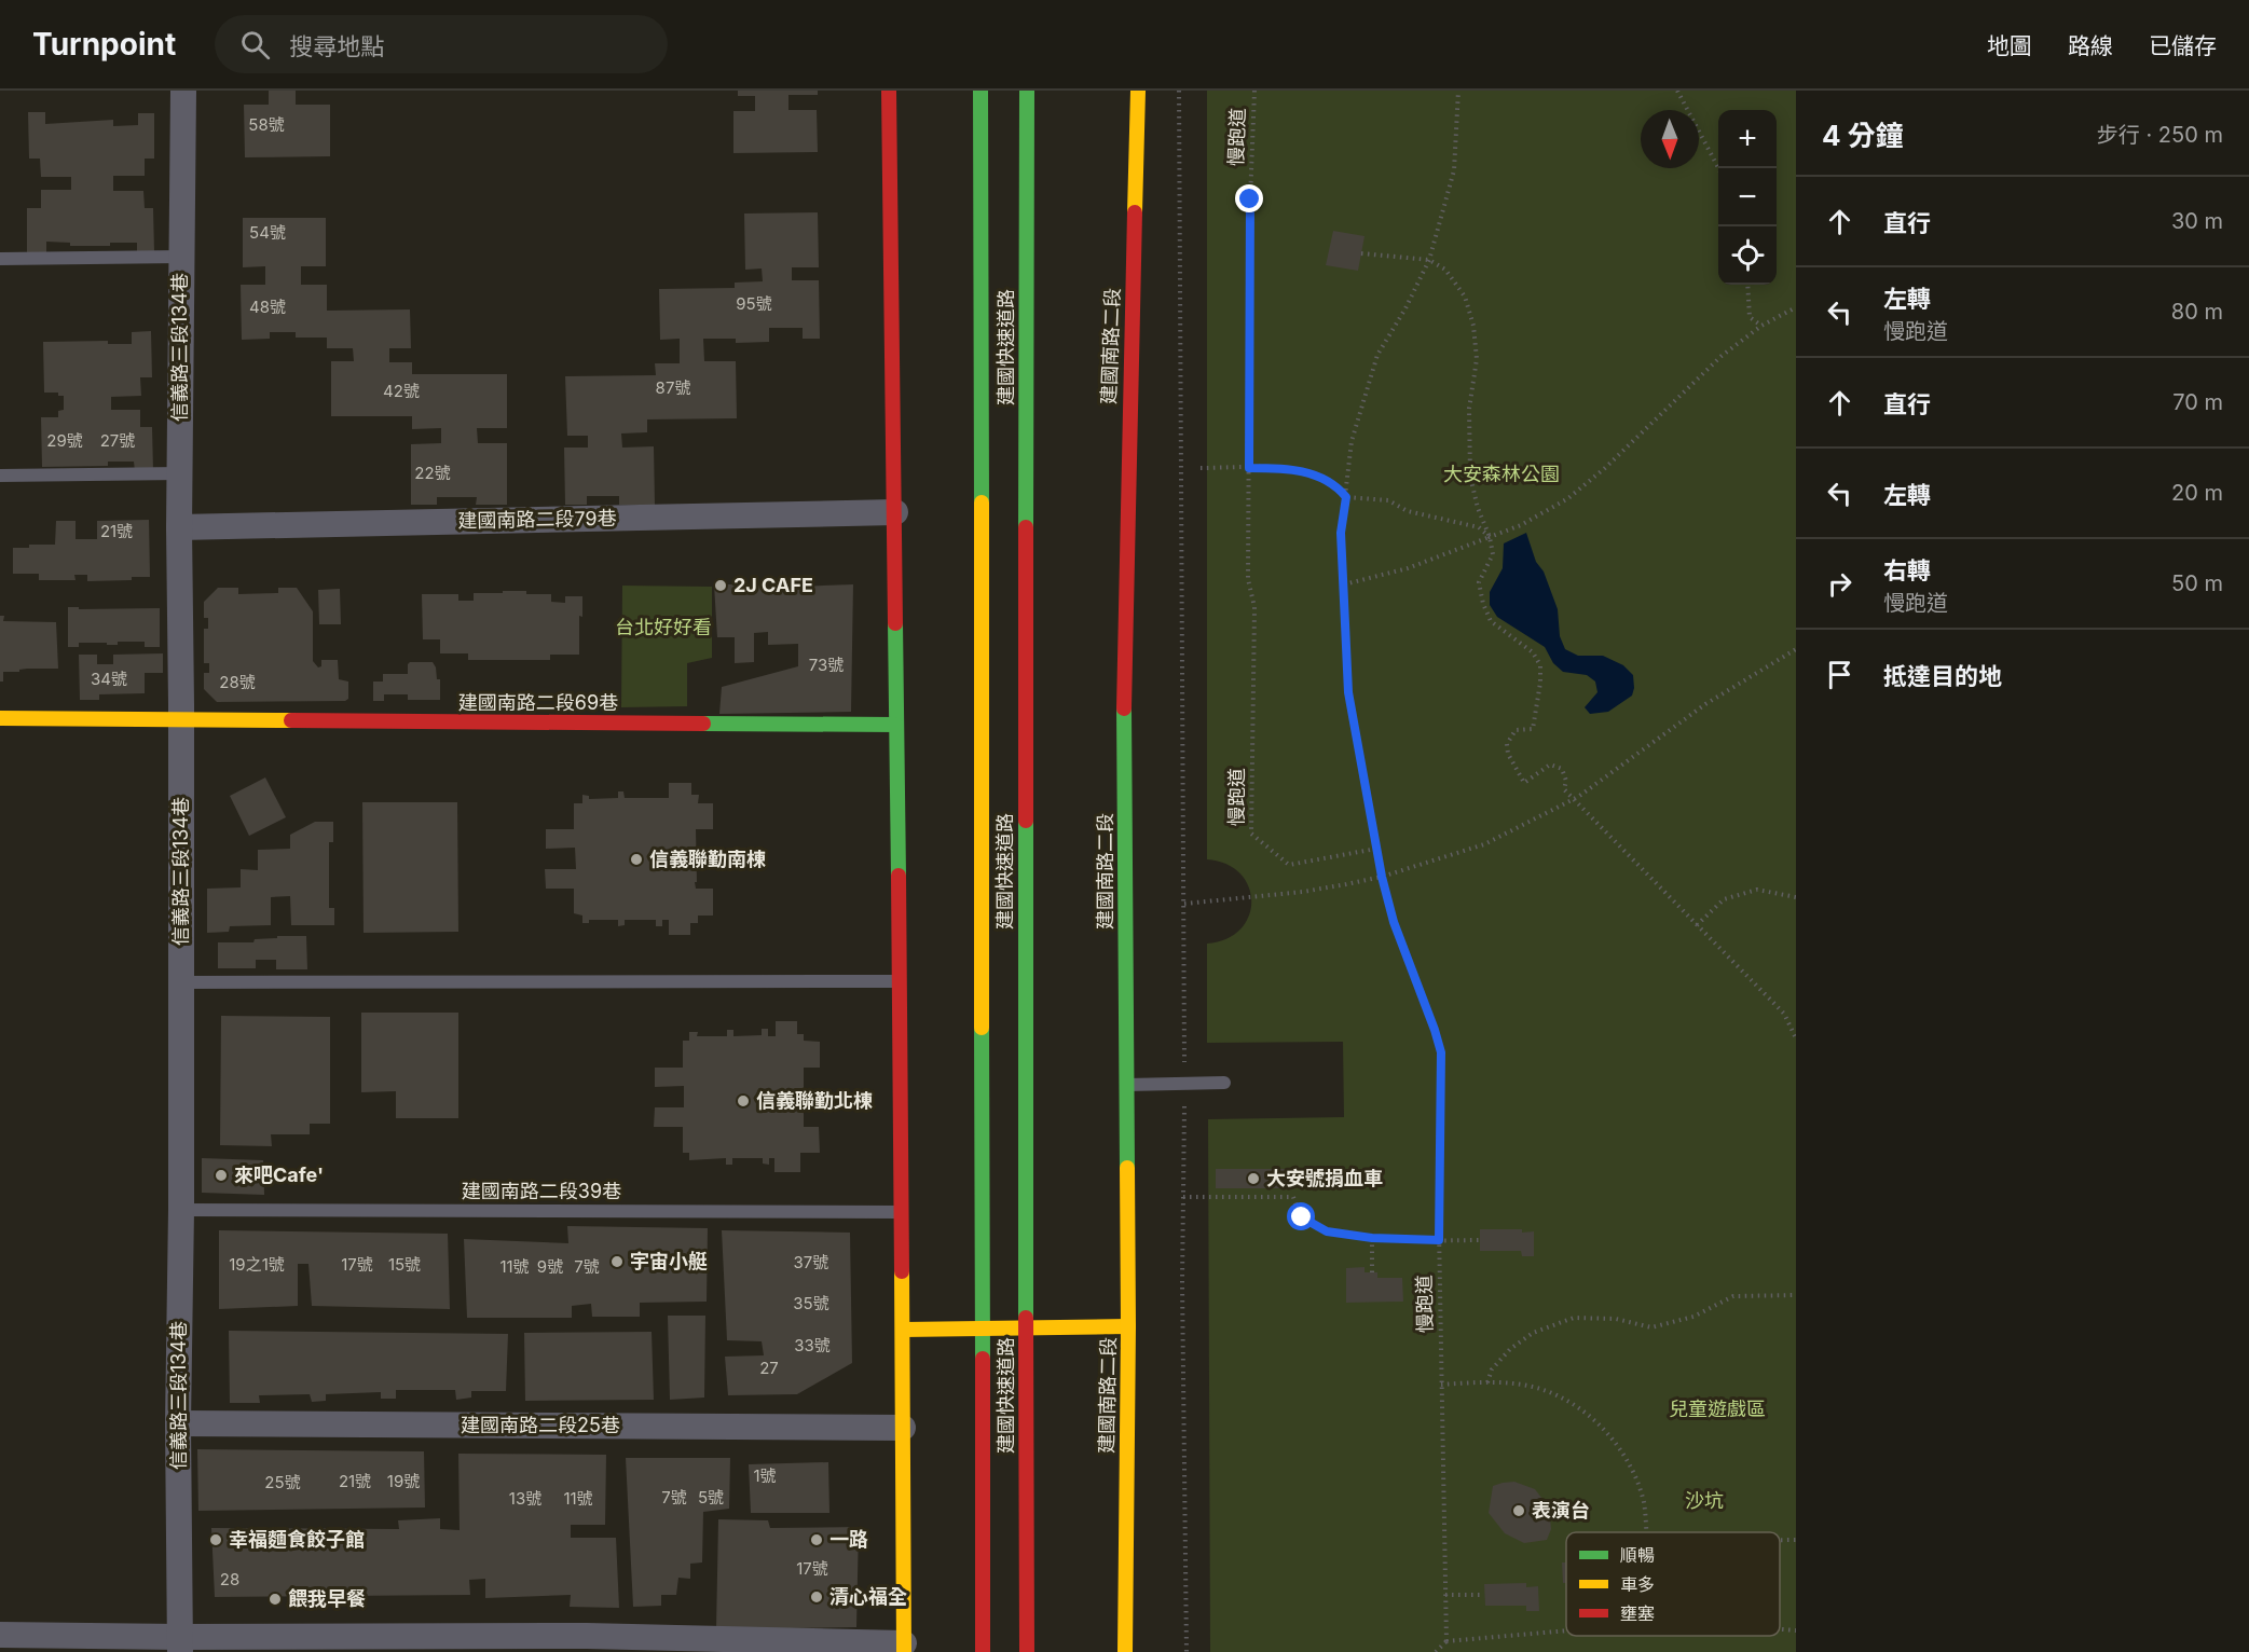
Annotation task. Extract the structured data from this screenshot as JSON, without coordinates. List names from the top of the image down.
{
  "streets": {
    "main road": ["建國南路二段", "建國快速道路", "建國南路二段69巷"],
    "street": ["信義路三段134巷", "建國南路二段79巷", "建國南路二段25巷"],
    "lane": ["建國南路二段39巷"],
    "path": ["慢跑道"]
  },
  "crossings": [
    ["信義路三段134巷", "建國南路二段79巷"],
    ["信義路三段134巷", "建國南路二段69巷"],
    ["信義路三段134巷", "建國南路二段39巷"],
    ["信義路三段134巷", "建國南路二段25巷"]
  ],
  "parks": [
    "大安森林公園",
    "台北好好看",
    "兒童遊戲區",
    "沙坑"
  ],
  "places": [
    "2J CAFE",
    "信義聯勤南棟",
    "信義聯勤北棟",
    "來吧Cafe'",
    "大安號捐血車",
    "宇宙小艇",
    "表演台",
    "幸福麵食餃子館",
    "一路",
    "清心福全",
    "餵我早餐"
  ],
  "house_numbers": [
    "58號",
    "54號",
    "95號",
    "48號",
    "87號",
    "42號",
    "29號",
    "27號",
    "22號",
    "21號",
    "73號",
    "34號",
    "28號",
    "37號",
    "19之1號",
    "17號",
    "15號",
    "11號",
    "9號",
    "7號",
    "35號",
    "33號",
    "27",
    "1號",
    "21號",
    "19號",
    "25號",
    "7號",
    "5號",
    "13號",
    "11號",
    "17號",
    "28"
  ],
  "legend": ["順暢", "車多", "壅塞"],
  "north": "bottom",
  "page": {
    "header": "Turnpoint",
    "search": "搜尋地點",
    "nav": ["地圖", "路線", "已儲存"],
    "heading": ["4 分鐘", "步行 · 250 m"],
    "map_buttons": ["+", "−"],
    "list": [
      ["直行", "30 m"],
      ["左轉", "慢跑道", "80 m"],
      ["直行", "70 m"],
      ["左轉", "20 m"],
      ["右轉", "慢跑道", "50 m"],
      "抵達目的地"
    ]
  }
}
